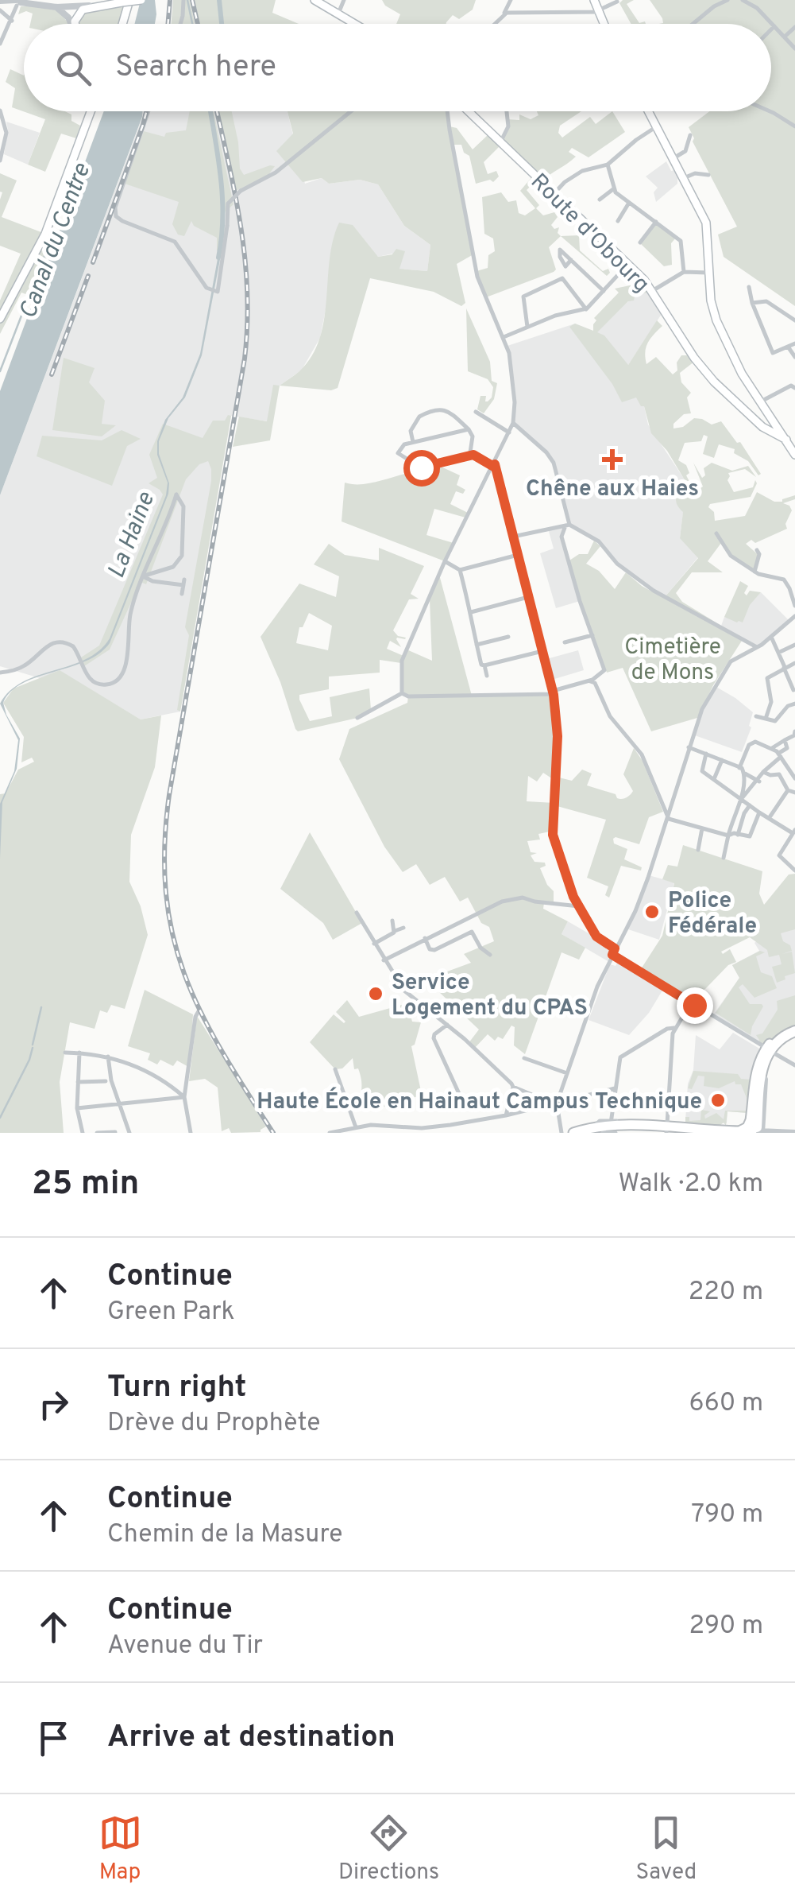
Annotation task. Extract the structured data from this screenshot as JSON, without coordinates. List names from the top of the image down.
{
  "streets": {
    "main road": ["Route d'Obourg"]
  },
  "water": ["Canal du Centre", "La Haine"],
  "parks": ["Cimetière de Mons"],
  "places": {
    "health": ["Chêne aux Haies"],
    "other": ["Police Fédérale", "Service Logement du CPAS", "Haute École en Hainaut Campus Technique"]
  },
  "page": {
    "search": "Search here",
    "heading": ["25 min", "Walk · 2.0 km"],
    "list": [
      ["Continue", "Green Park", "220 m"],
      ["Turn right", "Drève du Prophète", "660 m"],
      ["Continue", "Chemin de la Masure", "790 m"],
      ["Continue", "Avenue du Tir", "290 m"],
      "Arrive at destination"
    ],
    "nav": ["Map", "Directions", "Saved"]
  }
}
